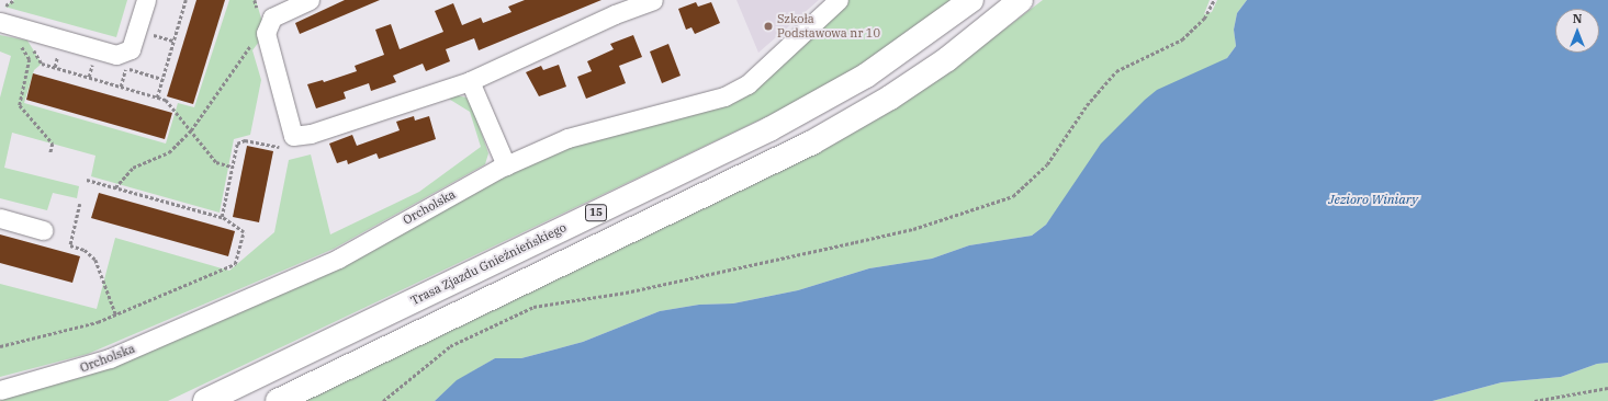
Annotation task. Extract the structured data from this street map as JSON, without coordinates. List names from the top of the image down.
{
  "streets": {
    "main road": ["15", "Trasa Zjazdu Gnieźnieńskiego"],
    "street": ["Orcholska"]
  },
  "water": ["Jezioro Winiary"],
  "places": ["Szkoła Podstawowa nr 10"],
  "north": "top"
}
